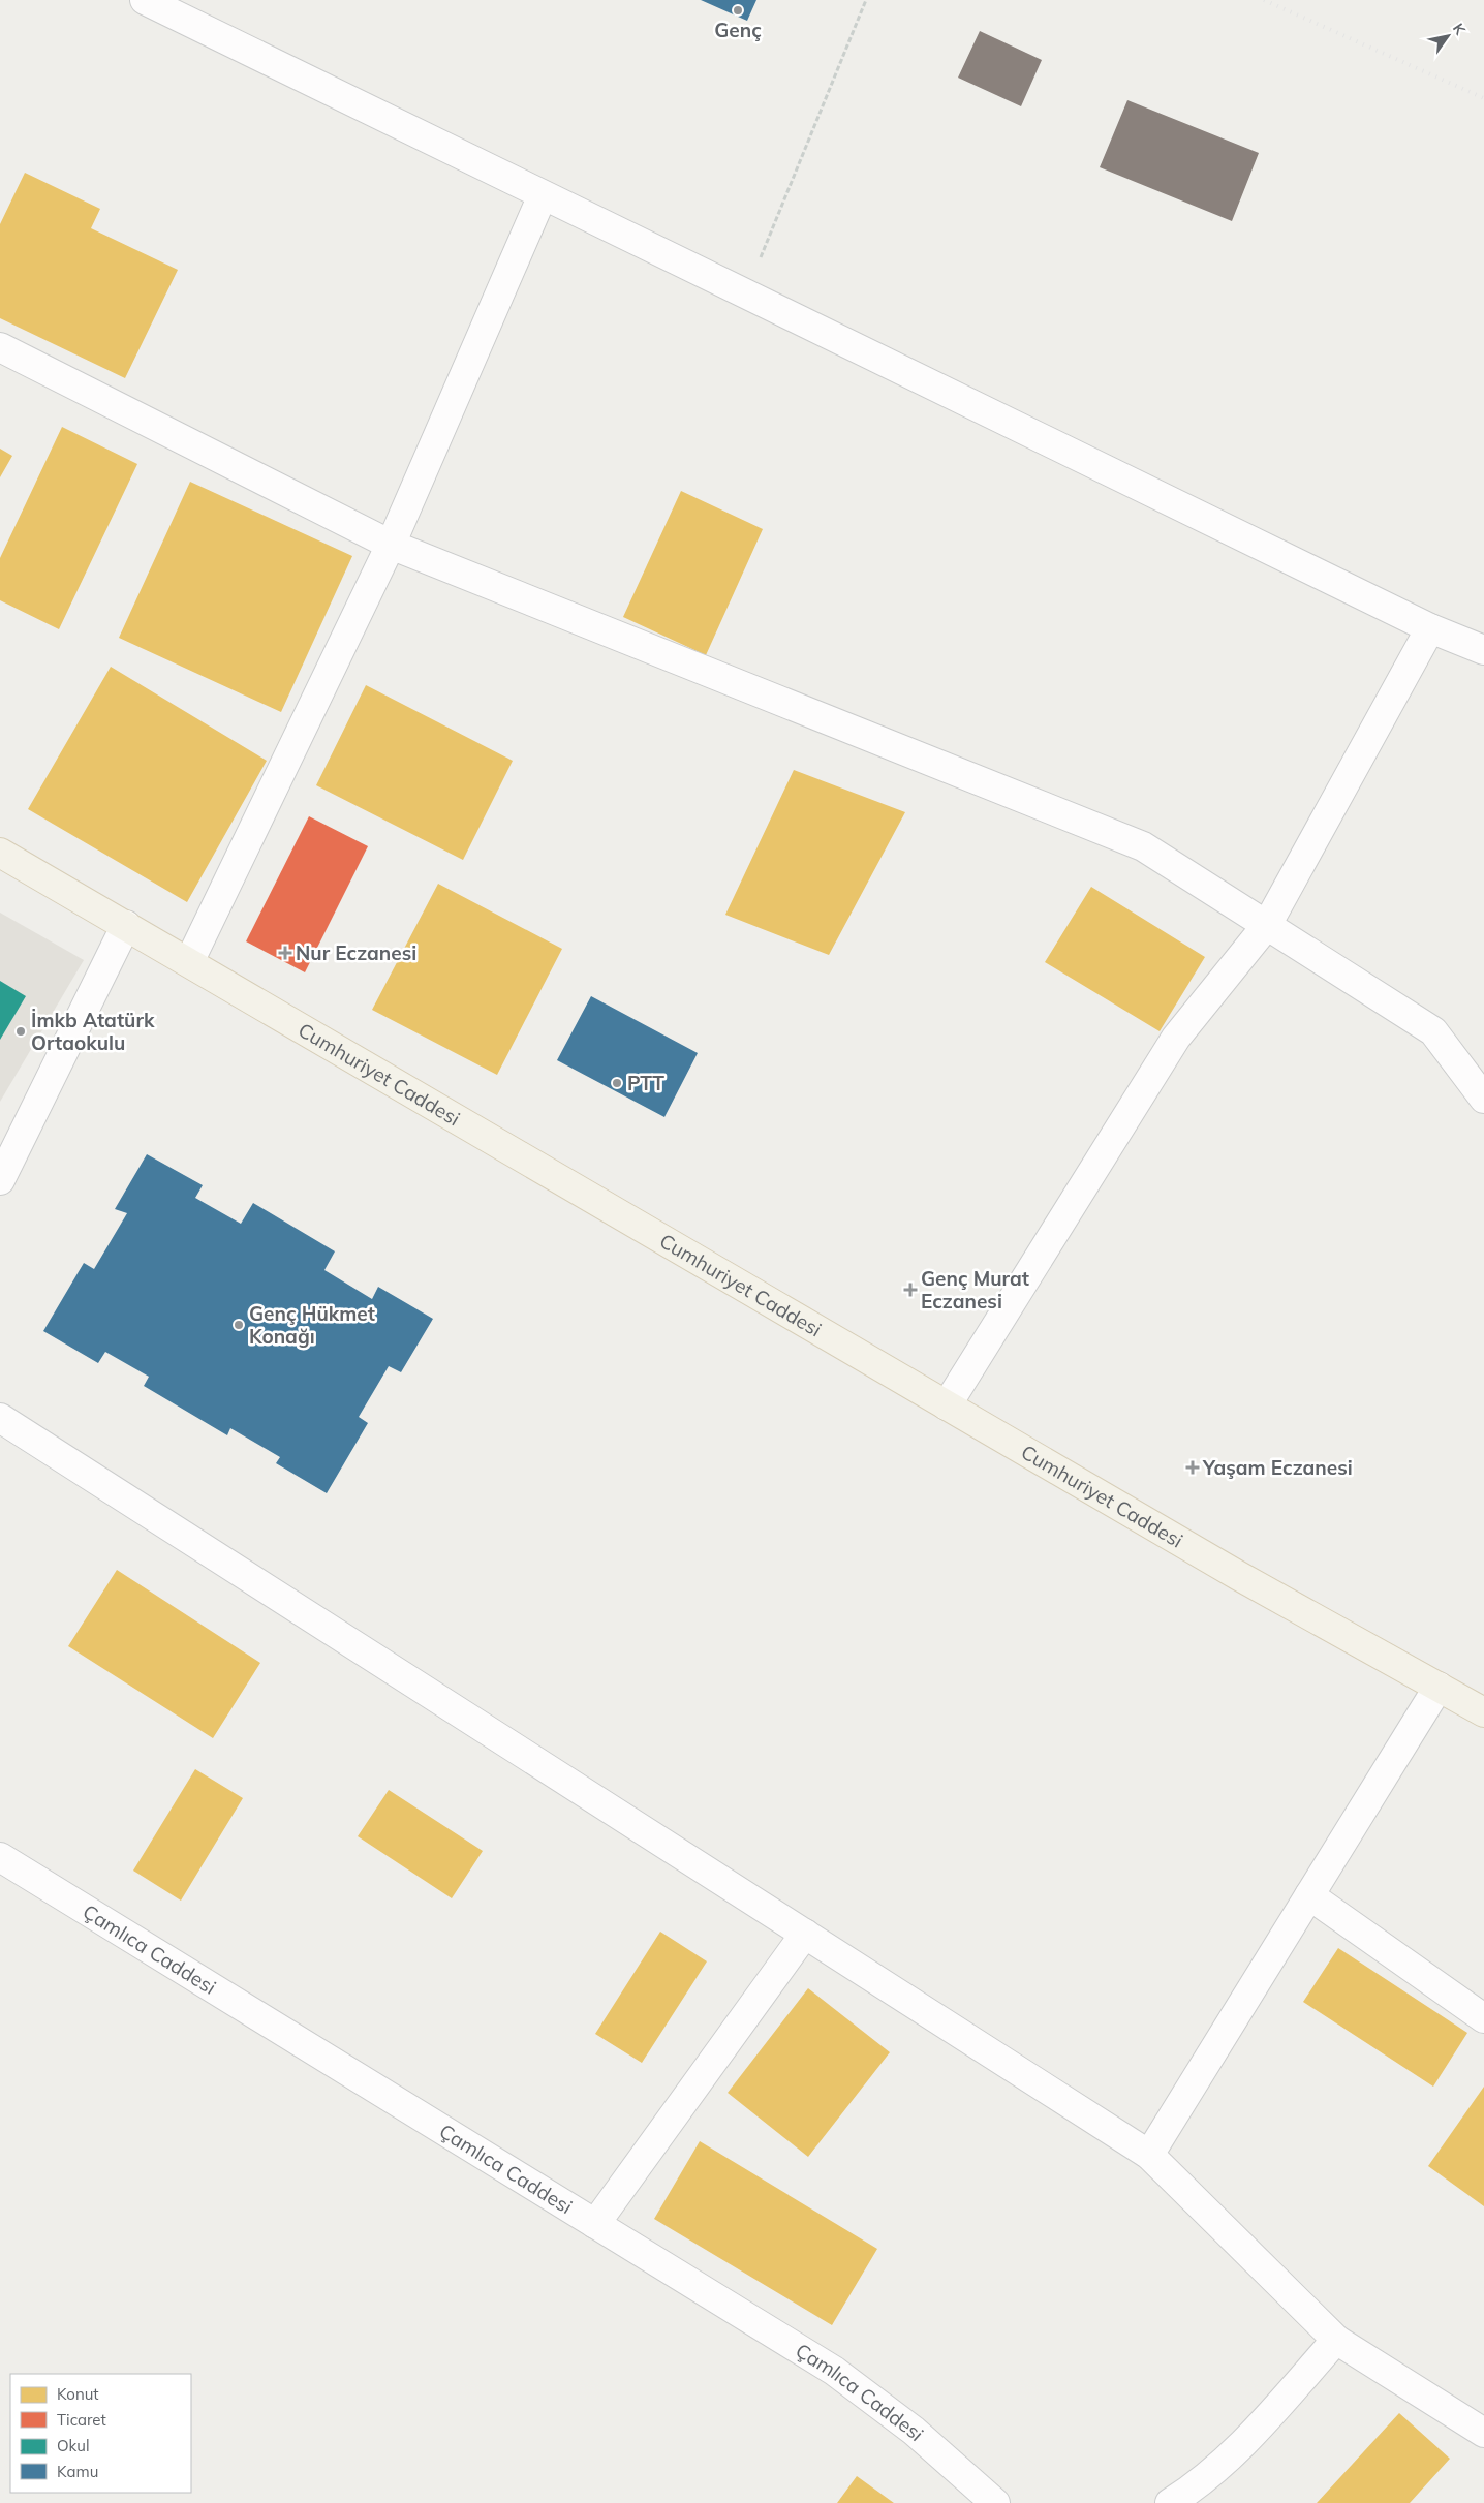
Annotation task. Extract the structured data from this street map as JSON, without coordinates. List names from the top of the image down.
{
  "streets": {
    "main road": ["Cumhuriyet Caddesi"],
    "street": ["Çamlıca Caddesi"]
  },
  "places": {
    "other": [
      "Genç",
      "İmkb Atatürk Ortaokulu",
      "PTT",
      "Genç Hükmet Konağı"
    ],
    "health": ["Nur Eczanesi", "Genç Murat Eczanesi", "Yaşam Eczanesi"]
  },
  "legend": [
    "Konut",
    "Ticaret",
    "Okul",
    "Kamu"
  ],
  "north": "top right"
}
